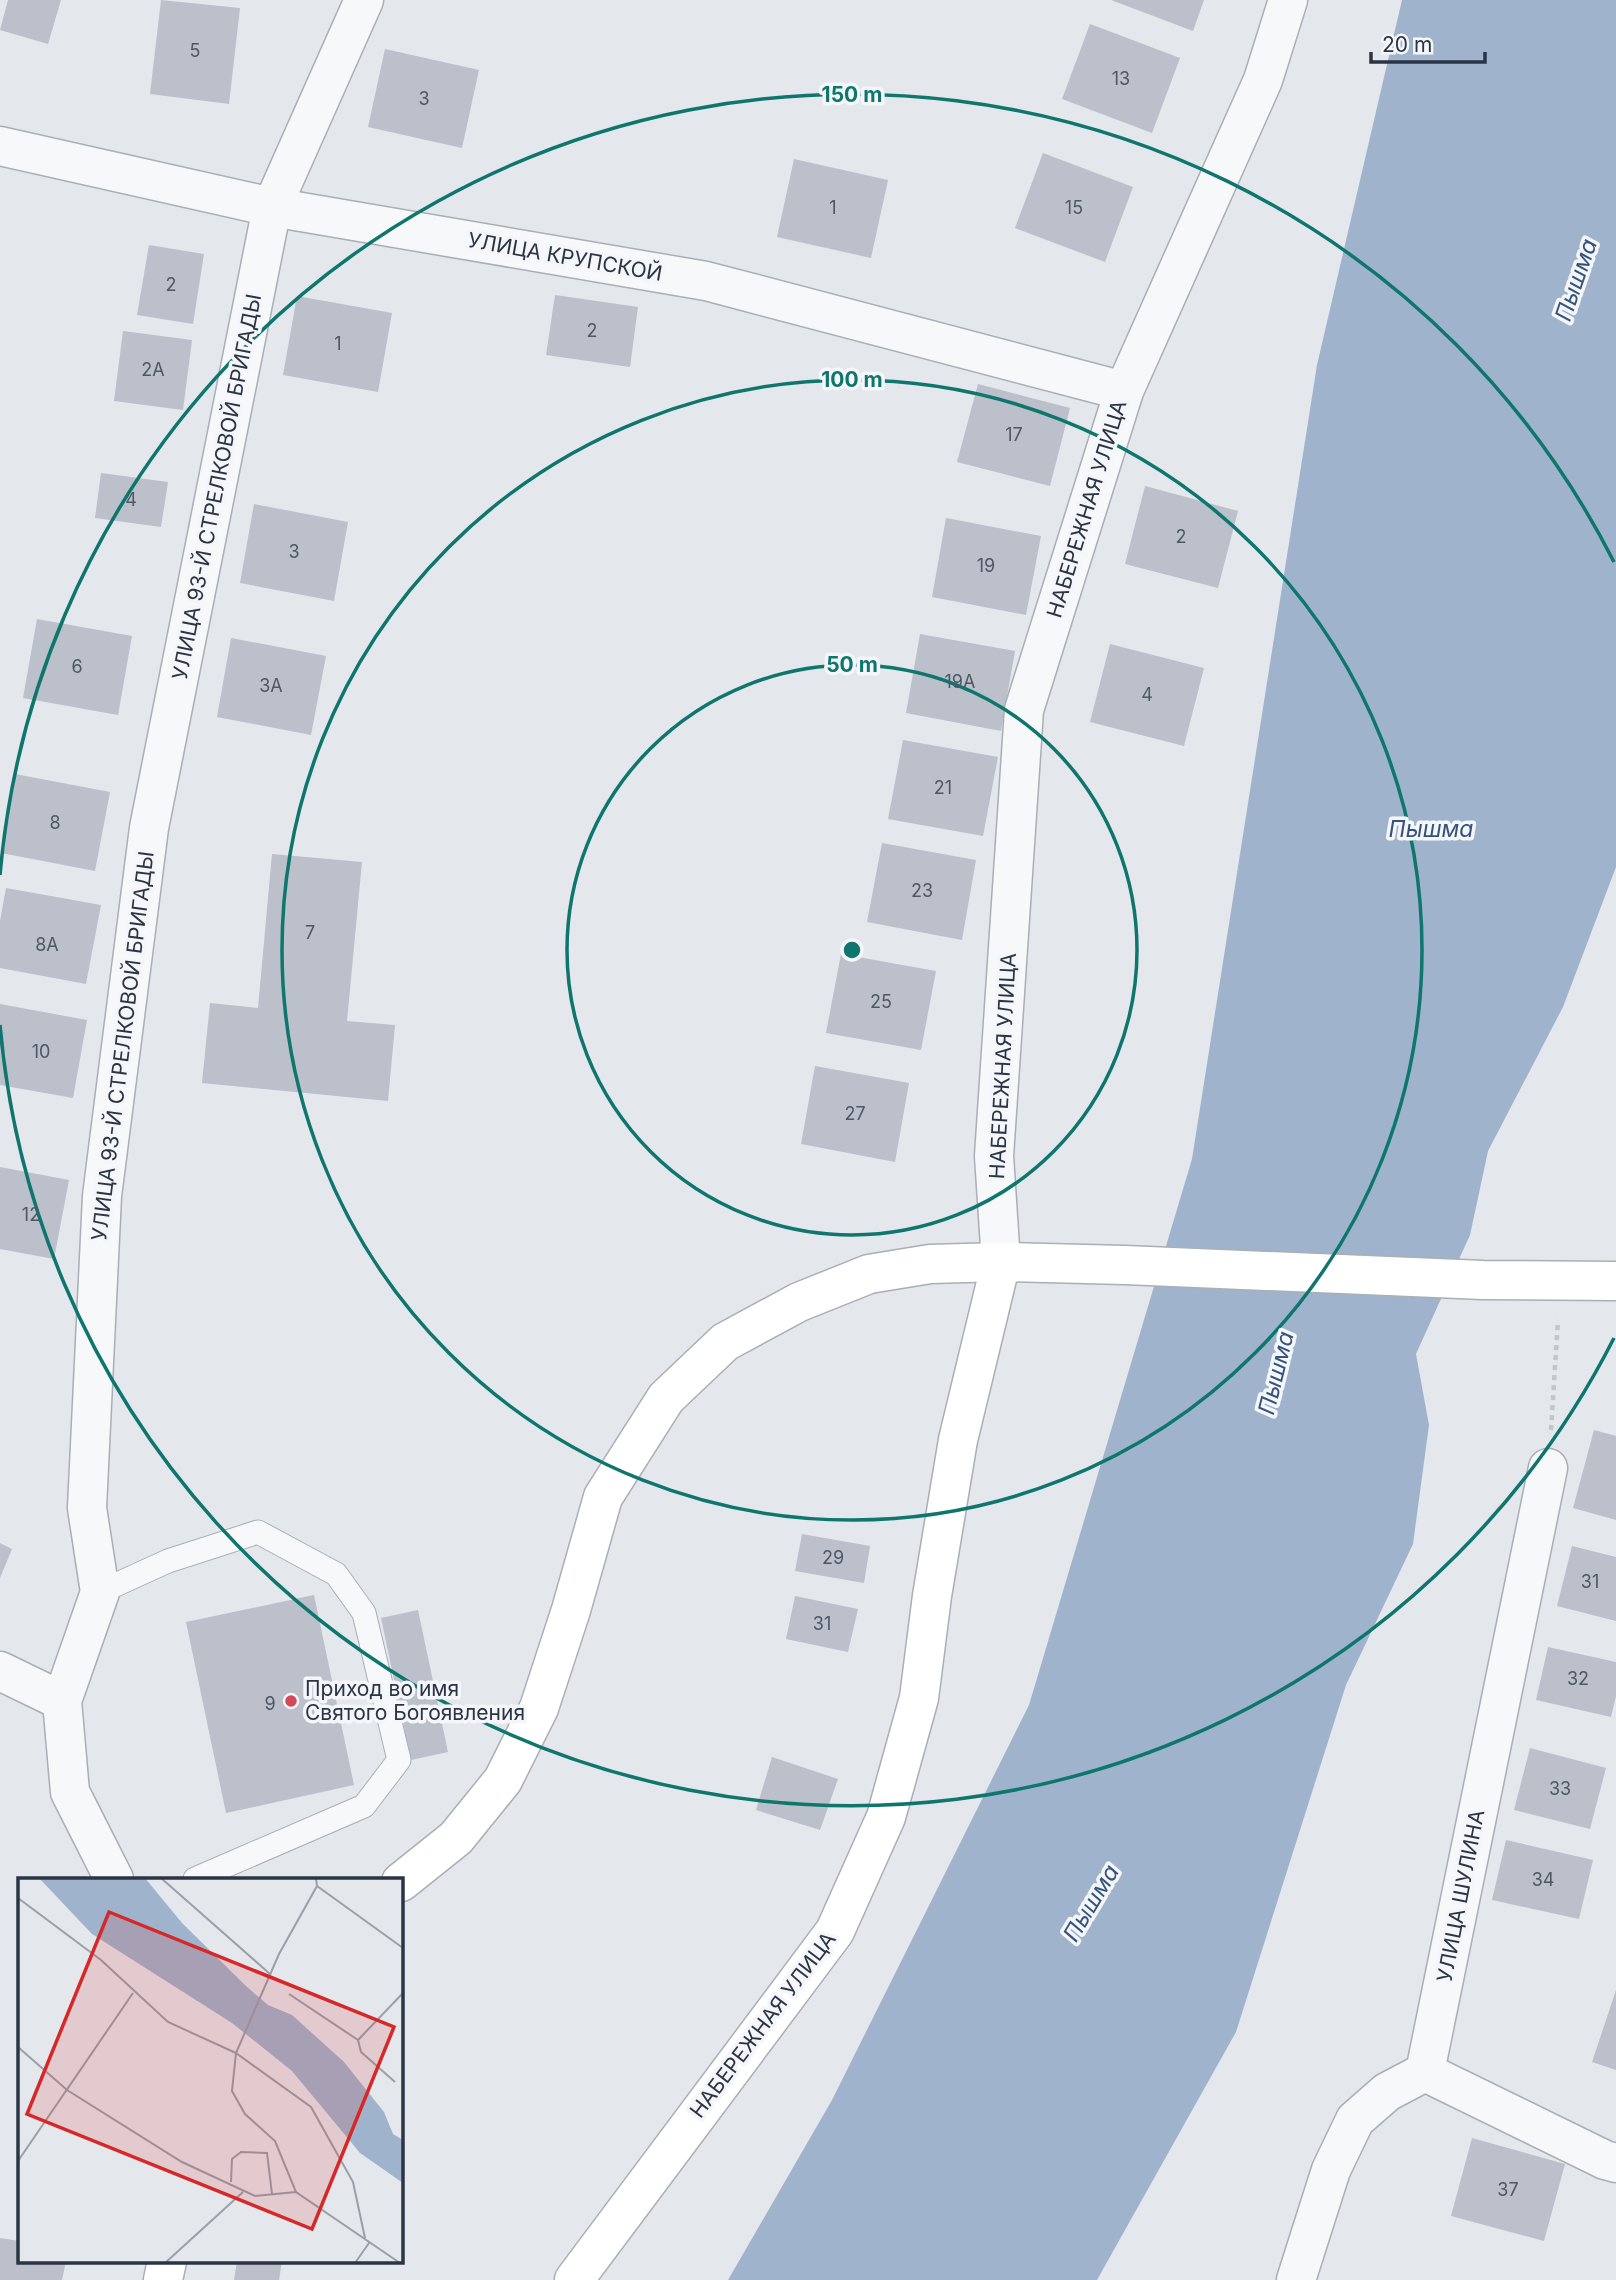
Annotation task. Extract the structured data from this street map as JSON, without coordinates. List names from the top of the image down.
{
  "streets": {
    "main road": ["НАБЕРЕЖНАЯ УЛИЦА"],
    "street": ["УЛИЦА КРУПСКОЙ", "УЛИЦА 93-Й СТРЕЛКОВОЙ БРИГАДЫ", "УЛИЦА ШУЛИНА"]
  },
  "crossings": [
    ["УЛИЦА КРУПСКОЙ", "УЛИЦА 93-Й СТРЕЛКОВОЙ БРИГАДЫ"],
    ["УЛИЦА КРУПСКОЙ", "НАБЕРЕЖНАЯ УЛИЦА"]
  ],
  "water": ["Пышма"],
  "places": ["Приход во имя Святого Богоявления"],
  "house_numbers": [
    "5",
    "13",
    "3",
    "1",
    "15",
    "2",
    "2",
    "1",
    "2А",
    "17",
    "4",
    "2",
    "3",
    "19",
    "6",
    "19А",
    "3А",
    "4",
    "21",
    "8",
    "23",
    "7",
    "8А",
    "25",
    "10",
    "27",
    "12",
    "29",
    "31",
    "31",
    "32",
    "9",
    "33",
    "34",
    "37"
  ],
  "scale_bar": "20 m",
  "rings": ["150 m", "100 m", "50 m"]
}
